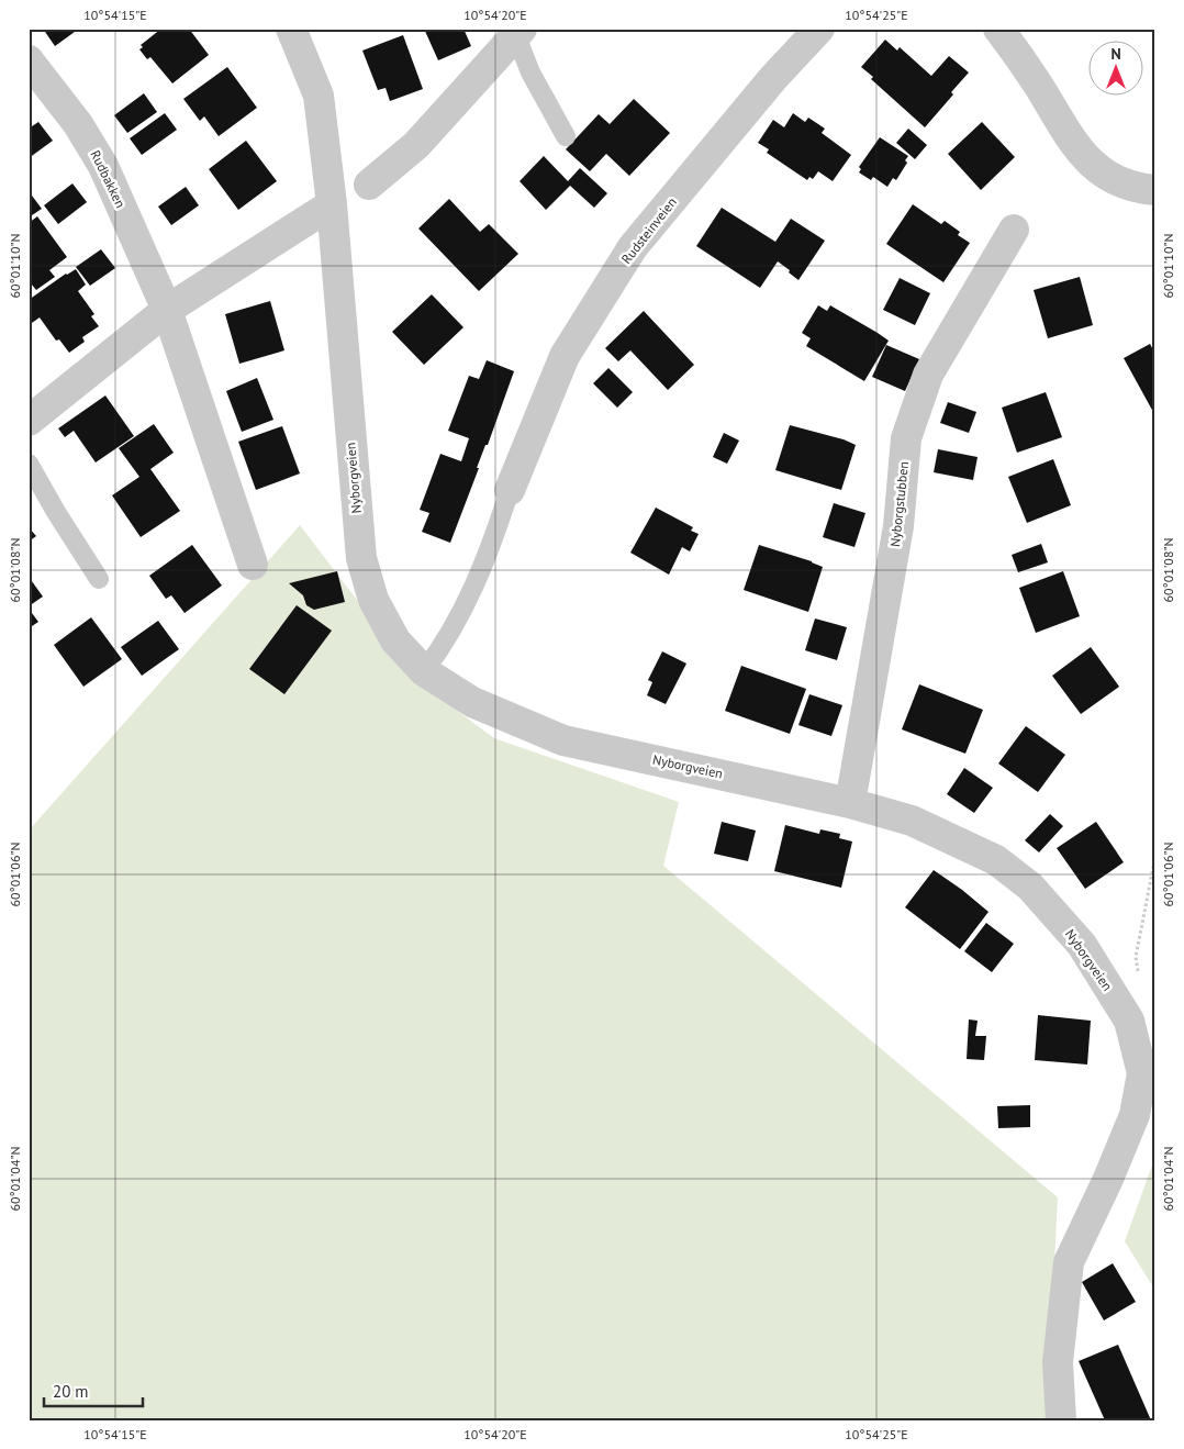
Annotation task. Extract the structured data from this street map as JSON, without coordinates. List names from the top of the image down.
{
  "streets": {
    "street": [
      "Rudbakken",
      "Rudsteinveien",
      "Nyborgveien",
      "Nyborgstubben"
    ]
  },
  "crossings": [
    ["Nyborgveien", "Nyborgstubben"]
  ],
  "scale_bar": "20 m",
  "north": "top",
  "coordinates": [
    "10°54'15\"E",
    "10°54'20\"E",
    "10°54'25\"E",
    "60°01'10\"N",
    "60°01'08\"N",
    "60°01'06\"N",
    "60°01'04\"N"
  ]
}
